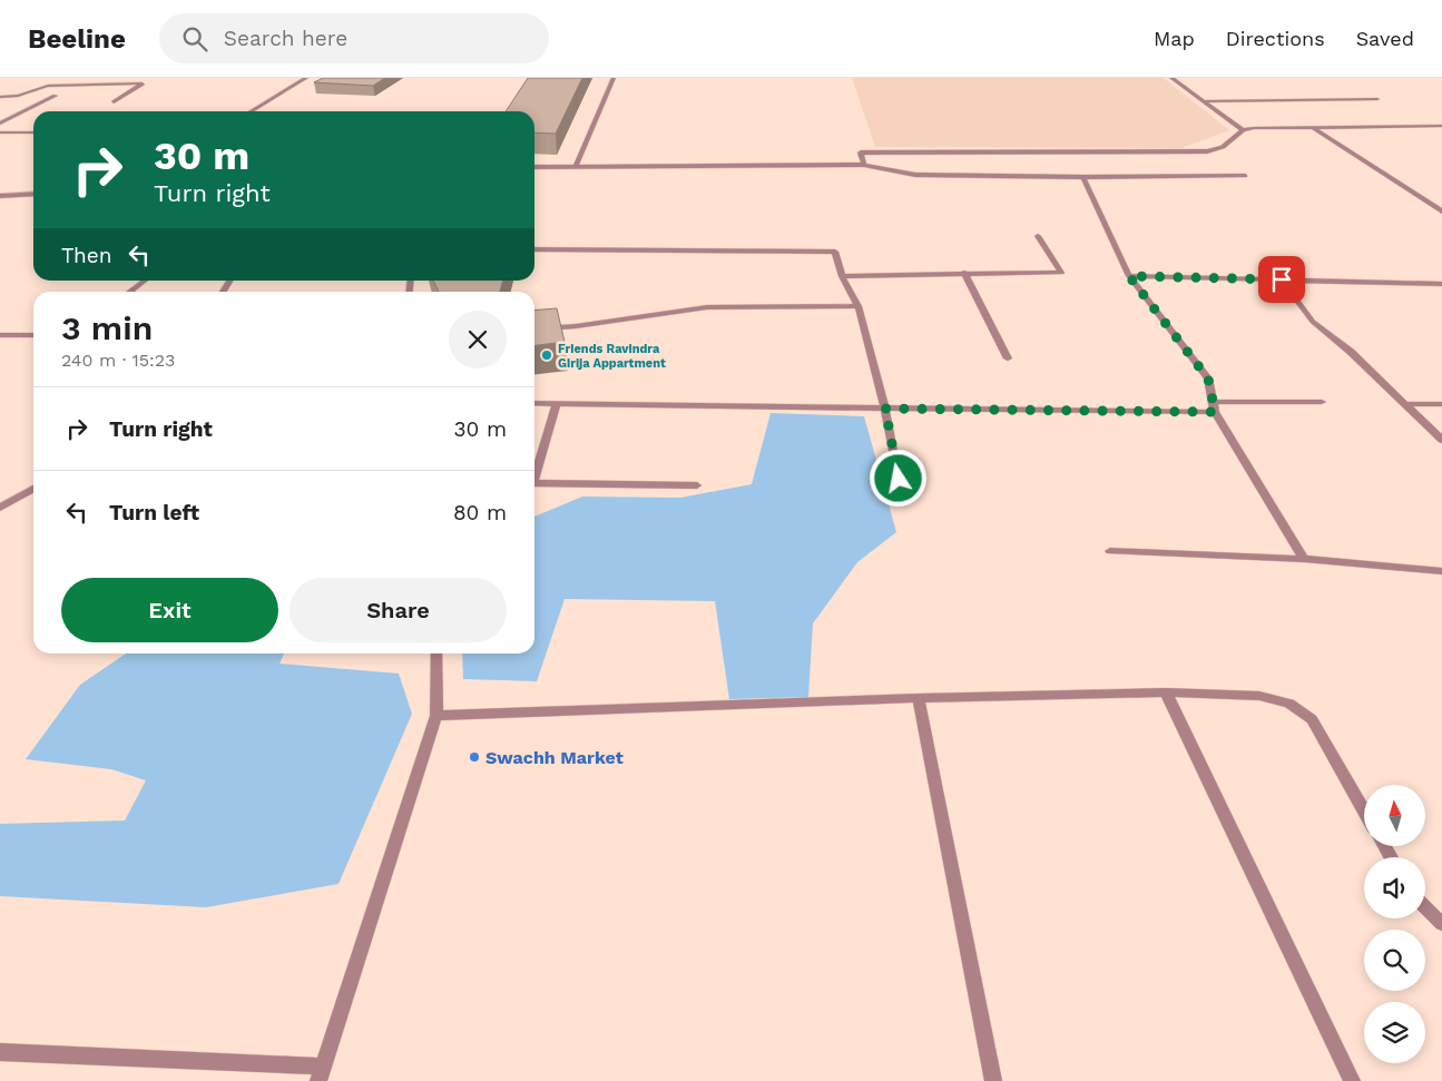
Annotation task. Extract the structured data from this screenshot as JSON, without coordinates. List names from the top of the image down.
{
  "places": ["Friends Ravindra Girija Appartment", "Swachh Market"],
  "north": "top",
  "page": {
    "header": "Beeline",
    "search": "Search here",
    "nav": ["Map", "Directions", "Saved"],
    "turn": ["30 m", "Turn right"],
    "then": "Then",
    "heading": ["3 min", "240 m · 15:23"],
    "list": [
      {
        "name": "Turn right",
        "value": "30 m"
      },
      {
        "name": "Turn left",
        "value": "80 m"
      }
    ],
    "buttons": ["Exit", "Share"]
  }
}
